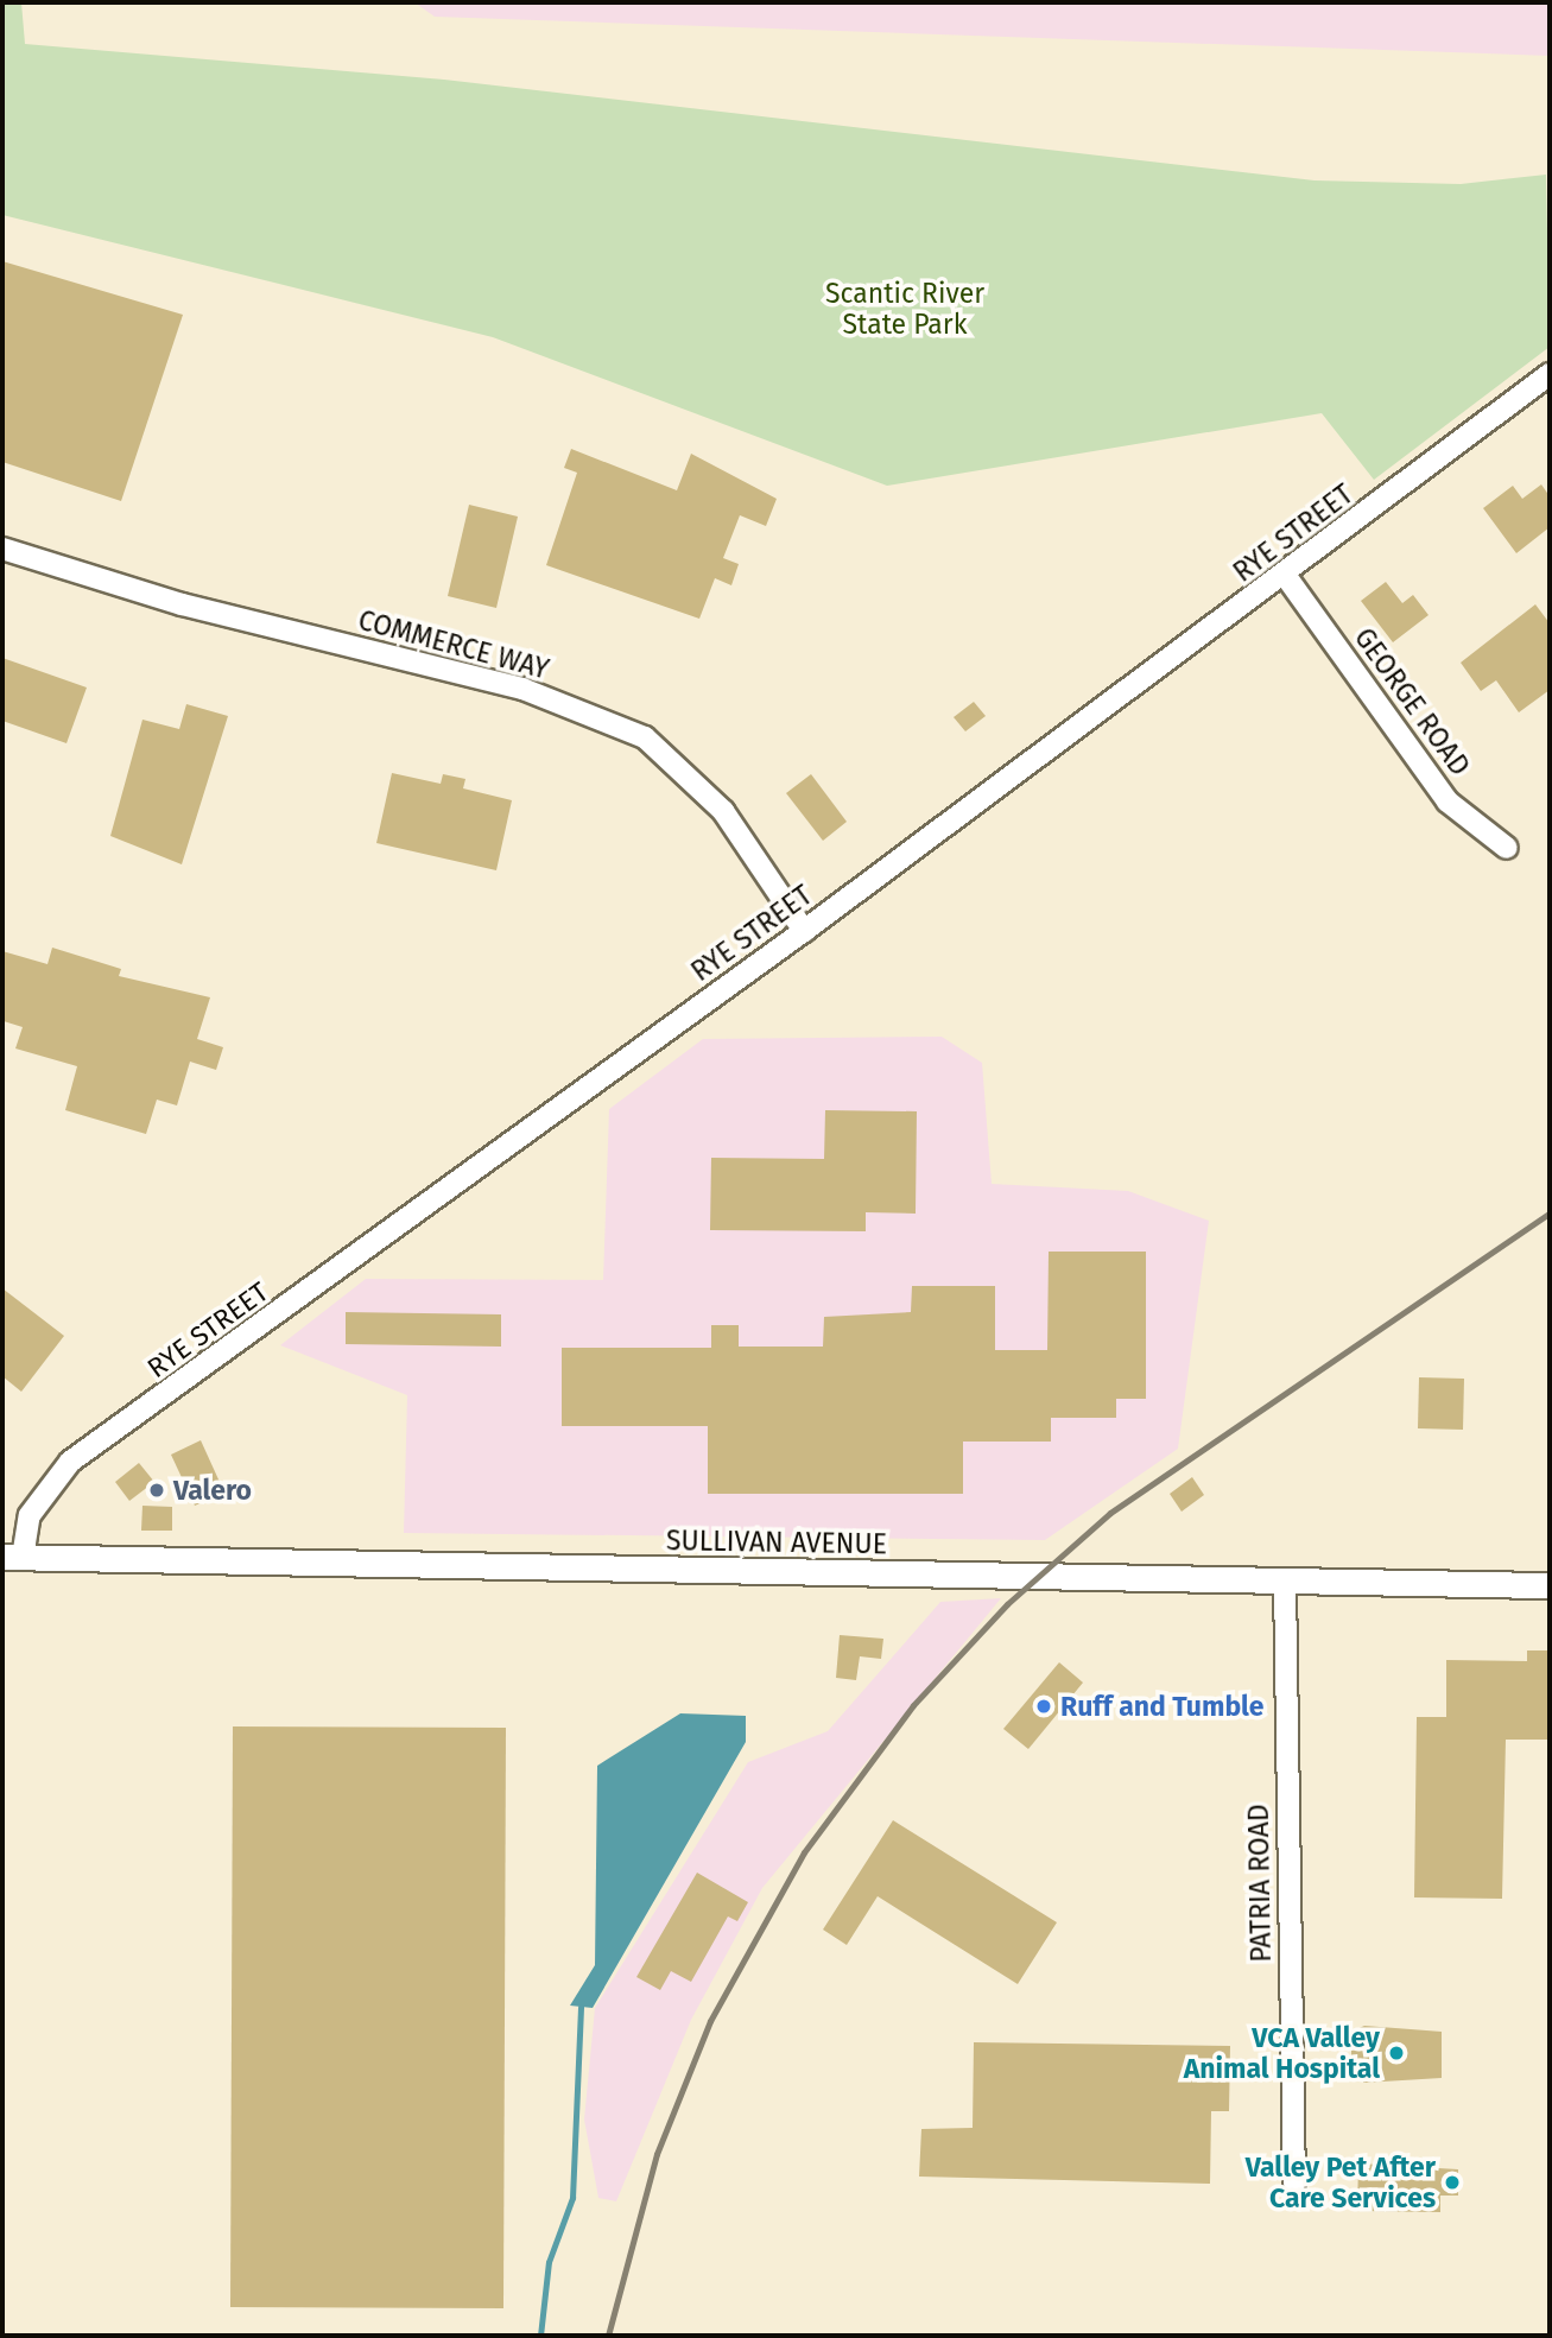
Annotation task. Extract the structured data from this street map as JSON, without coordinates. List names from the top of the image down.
{
  "streets": {
    "main road": ["SULLIVAN AVENUE"],
    "street": [
      "RYE STREET",
      "COMMERCE WAY",
      "GEORGE ROAD",
      "PATRIA ROAD"
    ]
  },
  "crossings": [
    ["RYE STREET", "COMMERCE WAY"],
    ["RYE STREET", "GEORGE ROAD"],
    ["RYE STREET", "SULLIVAN AVENUE"],
    ["SULLIVAN AVENUE", "PATRIA ROAD"]
  ],
  "parks": ["Scantic River State Park"],
  "places": [
    "Valero",
    "Ruff and Tumble",
    "VCA Valley Animal Hospital",
    "Valley Pet After Care Services"
  ]
}
